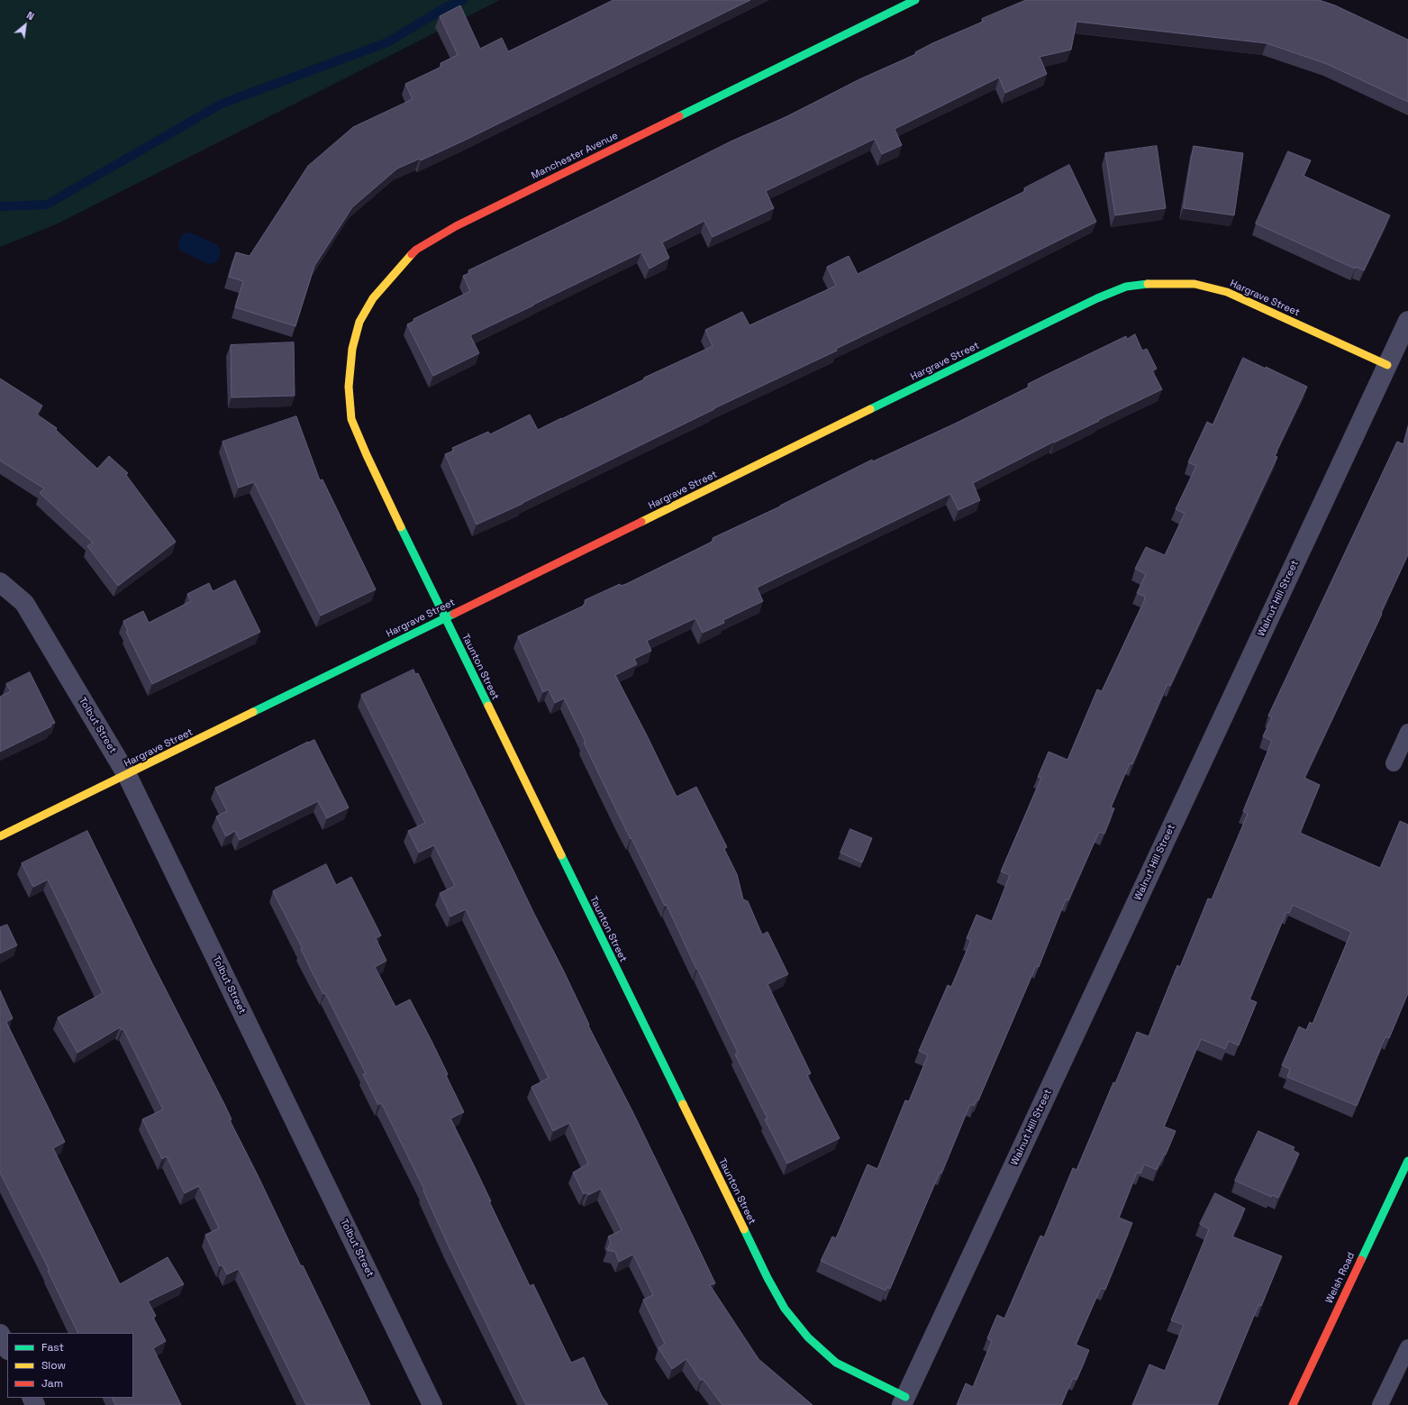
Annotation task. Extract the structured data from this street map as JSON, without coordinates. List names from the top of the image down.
{
  "streets": {
    "street": [
      "Manchester Avenue",
      "Hargrave Street",
      "Walnut Hill Street",
      "Taunton Street",
      "Tolbut Street",
      "Welsh Road"
    ]
  },
  "crossings": [
    ["Manchester Avenue", "Taunton Street"],
    ["Hargrave Street", "Walnut Hill Street"],
    ["Hargrave Street", "Taunton Street"],
    ["Hargrave Street", "Tolbut Street"],
    ["Walnut Hill Street", "Taunton Street"]
  ],
  "legend": ["Fast", "Slow", "Jam"],
  "north": "top right"
}
